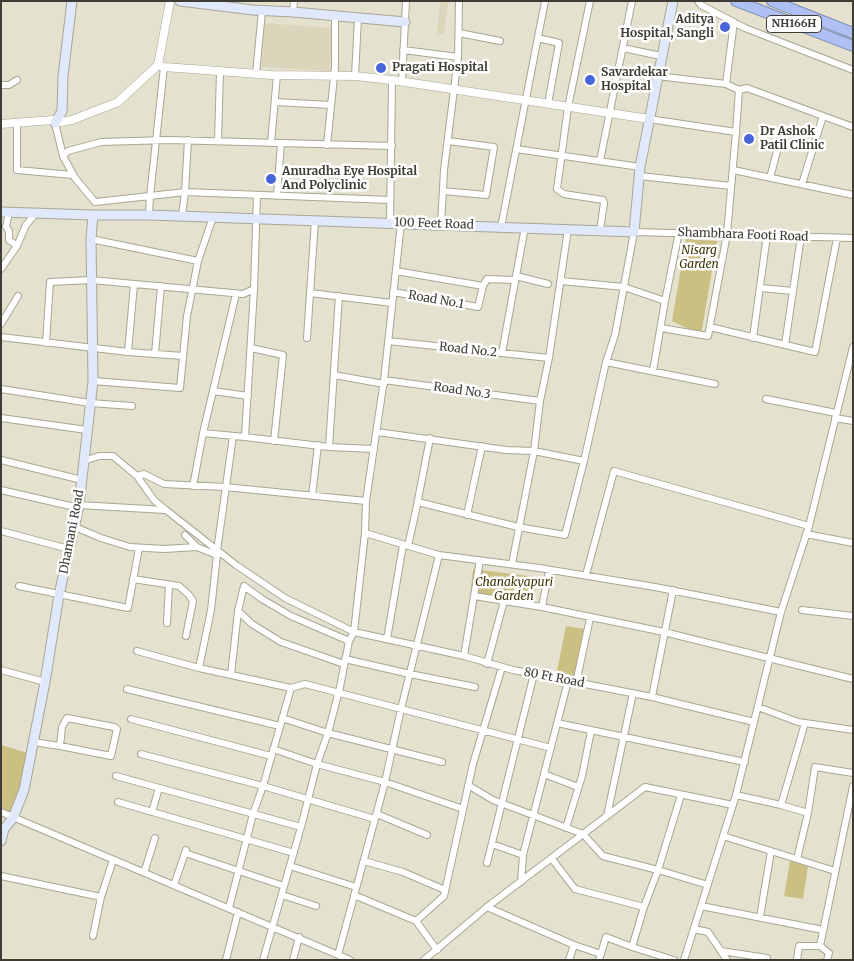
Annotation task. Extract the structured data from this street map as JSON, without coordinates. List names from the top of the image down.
{
  "streets": {
    "highway": ["NH166H"],
    "main road": ["100 Feet Road", "Dhamani Road"],
    "street": [
      "Shambhara Footi Road",
      "Road No.1",
      "Road No.2",
      "Road No.3",
      "80 Ft Road"
    ]
  },
  "crossings": [
    ["100 Feet Road", "Shambhara Footi Road"],
    ["100 Feet Road", "Dhamani Road"]
  ],
  "parks": ["Nisarg Garden", "Chanakyapuri Garden"],
  "places": [
    "Aditya Hospital, Sangli",
    "Pragati Hospital",
    "Savardekar Hospital",
    "Dr Ashok Patil Clinic",
    "Anuradha Eye Hospital And Polyclinic"
  ]
}
